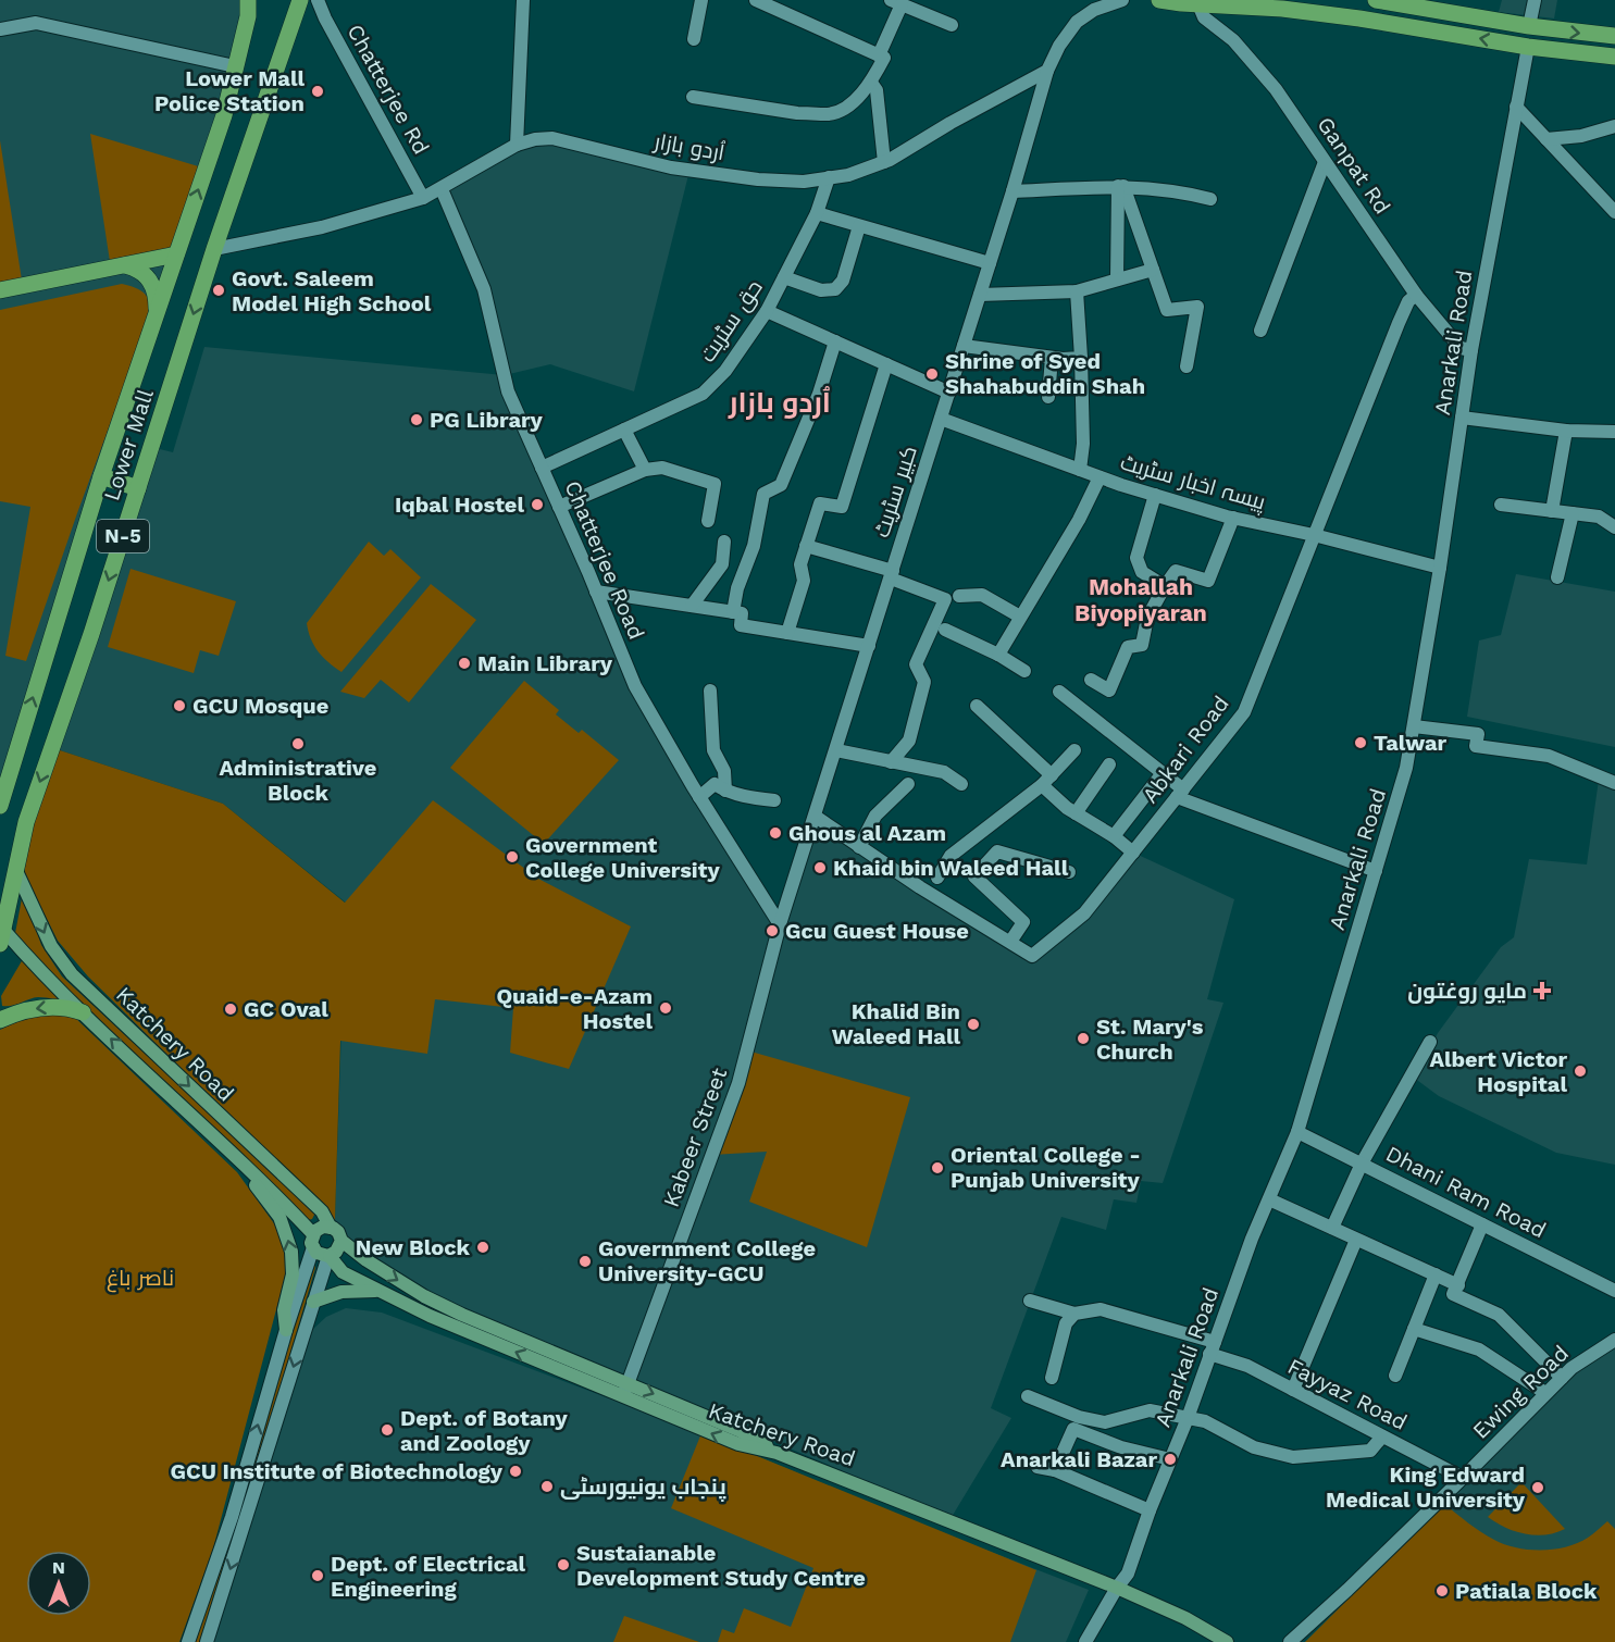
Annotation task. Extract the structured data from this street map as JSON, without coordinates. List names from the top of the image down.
{
  "streets": {
    "main road": ["Lower Mall", "N-5", "Katchery Road"],
    "street": [
      "Chatterjee Rd",
      "اُردو بازار",
      "Ganpat Rd",
      "حق سٹریت",
      "Anarkali Road",
      "پیسہ اخبار سٹریٹ",
      "کبیر سٹریٹ",
      "Chatterjee Road",
      "Abkari Road",
      "Kabeer Street",
      "Dhani Ram Road",
      "Ewing Road",
      "Fayyaz Road"
    ]
  },
  "crossings": [
    ["Chatterjee Rd", "اُردو بازار"],
    ["اُردو بازار", "حق سٹریت"],
    ["اُردو بازار", "Lower Mall"],
    ["اُردو بازار", "کبیر سٹریٹ"],
    ["اُردو بازار", "Chatterjee Road"],
    ["Ganpat Rd", "Anarkali Road"],
    ["Ganpat Rd", "Abkari Road"],
    ["حق سٹریت", "Chatterjee Road"],
    ["Anarkali Road", "پیسہ اخبار سٹریٹ"],
    ["Anarkali Road", "Katchery Road"],
    ["Anarkali Road", "Dhani Ram Road"],
    ["Anarkali Road", "Fayyaz Road"],
    ["Lower Mall", "Katchery Road"],
    ["پیسہ اخبار سٹریٹ", "کبیر سٹریٹ"],
    ["پیسہ اخبار سٹریٹ", "Abkari Road"],
    ["کبیر سٹریٹ", "Chatterjee Road"],
    ["کبیر سٹریٹ", "Abkari Road"],
    ["کبیر سٹریٹ", "Kabeer Street"],
    ["Chatterjee Road", "Kabeer Street"],
    ["Katchery Road", "Kabeer Street"],
    ["Ewing Road", "Fayyaz Road"]
  ],
  "districts": ["اُردو بازار", "Mohallah Biyopiyaran"],
  "parks": ["ناصر باغ"],
  "places": {
    "other": [
      "Lower Mall Police Station",
      "Govt. Saleem Model High School",
      "Shrine of Syed Shahabuddin Shah",
      "PG Library",
      "Iqbal Hostel",
      "Main Library",
      "GCU Mosque",
      "Talwar",
      "Administrative Block",
      "Ghous al Azam",
      "Government College University",
      "Khaid bin Waleed Hall",
      "Gcu Guest House",
      "Quaid-e-Azam Hostel",
      "GC Oval",
      "Khalid Bin Waleed Hall",
      "St. Mary's Church",
      "Albert Victor Hospital",
      "Oriental College - Punjab University",
      "New Block",
      "Government College University-GCU",
      "Dept. of Botany and Zoology",
      "Anarkali Bazar",
      "GCU Institute of Biotechnology",
      "پنجاب یونیورسٹی",
      "King Edward Medical University",
      "Sustaianable Development Study Centre",
      "Dept. of Electrical Engineering",
      "Patiala Block"
    ],
    "health": ["مایو روغتون"]
  },
  "north": "top"
}
